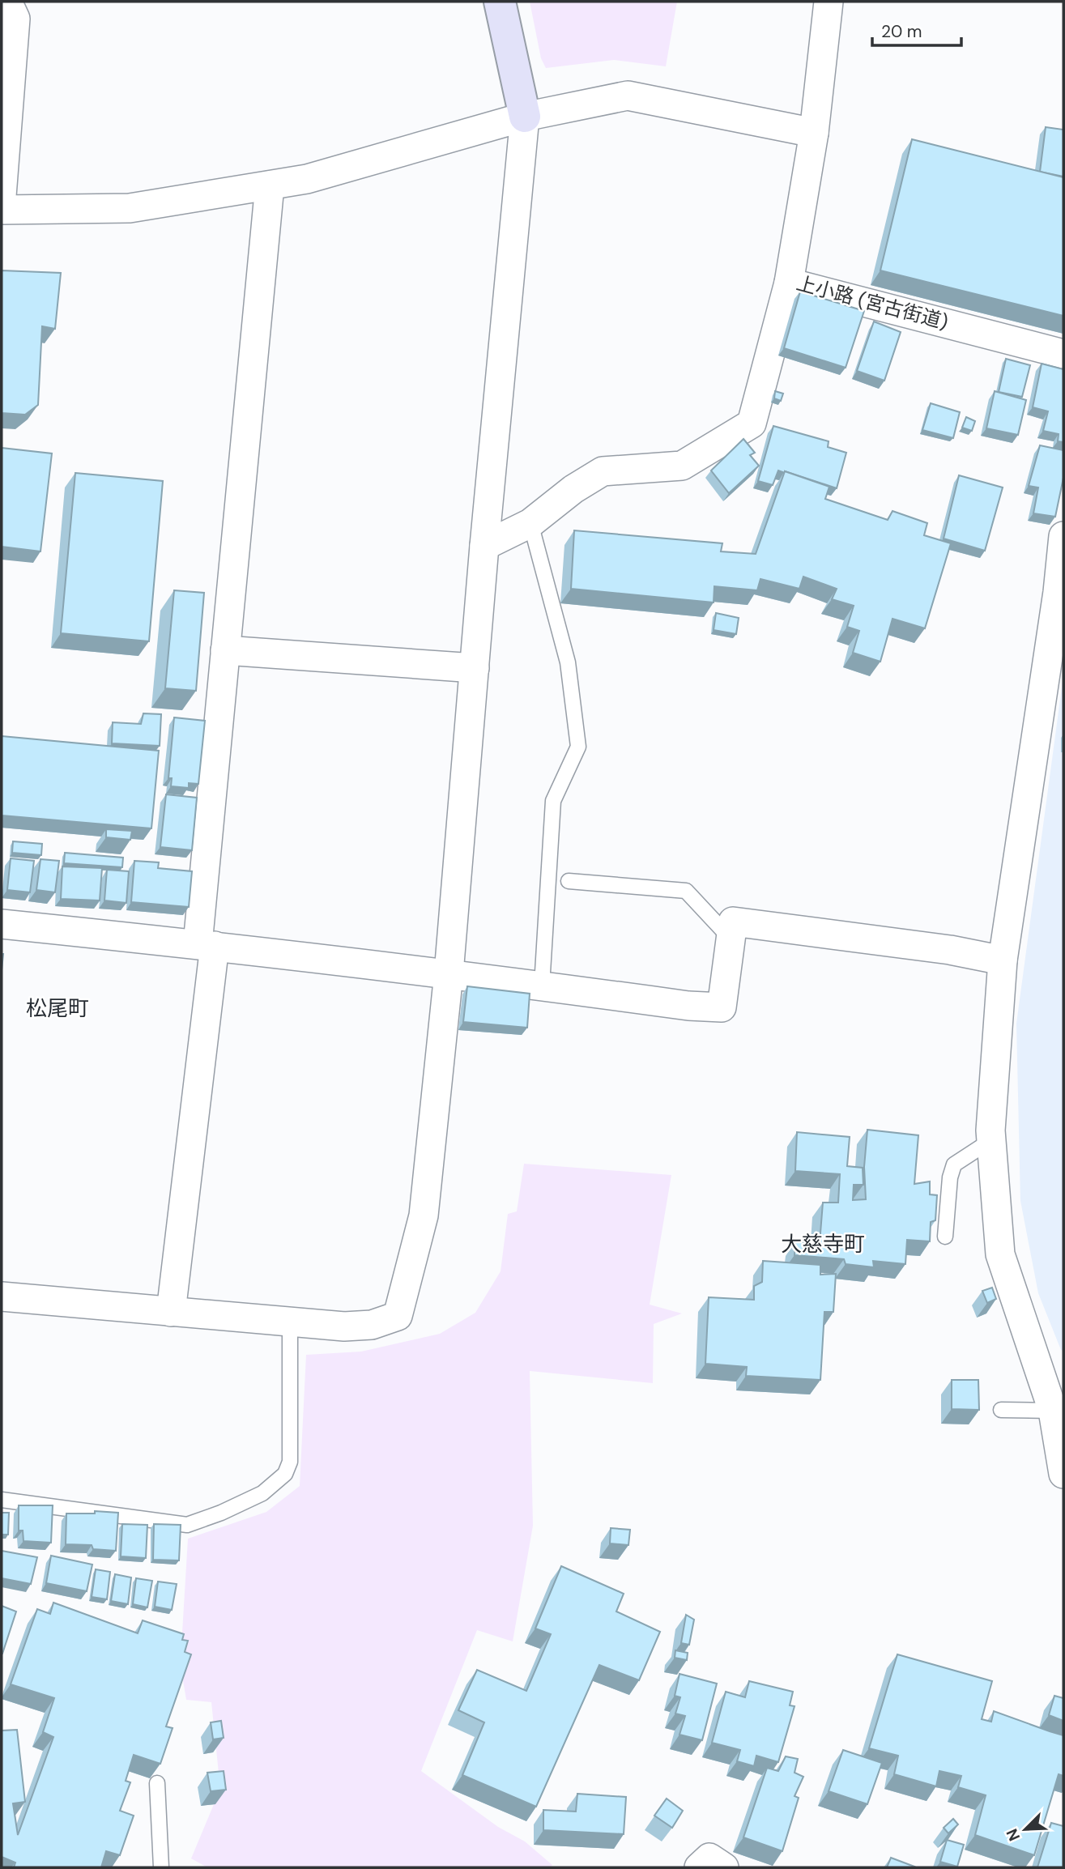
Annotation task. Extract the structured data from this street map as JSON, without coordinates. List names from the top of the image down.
{
  "streets": {
    "street": ["上小路 (宮古街道)"]
  },
  "districts": ["松尾町", "大慈寺町"],
  "scale_bar": "20 m",
  "north": "bottom left"
}
